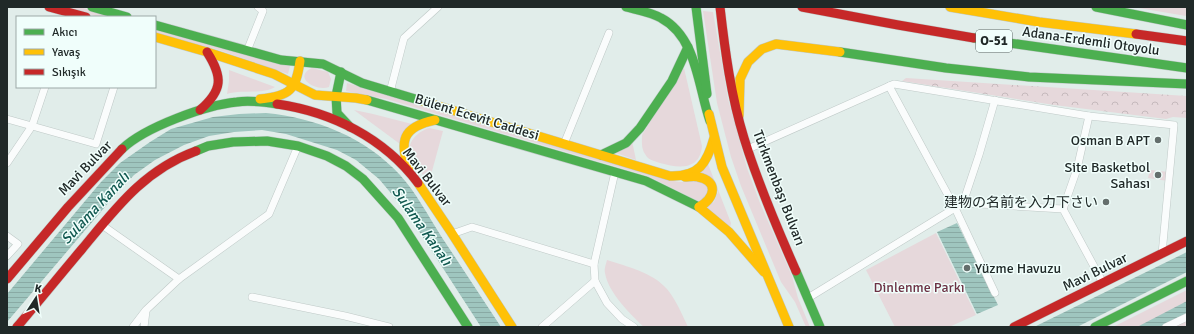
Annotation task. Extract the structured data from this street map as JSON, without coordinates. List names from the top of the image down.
{
  "streets": {
    "main road": [
      "O-51",
      "Adana-Erdemli Otoyolu",
      "Bülent Ecevit Caddesi",
      "Mavi Bulvar",
      "Türkmenbaşı Bulvarı"
    ]
  },
  "water": ["Sulama Kanalı"],
  "parks": ["Dinlenme Parkı"],
  "places": [
    "Osman B APT",
    "Site Basketbol Sahası",
    "建物の名前を入力下さい",
    "Yüzme Havuzu"
  ],
  "legend": ["Akıcı", "Yavaş", "Sıkışık"],
  "north": "top"
}
